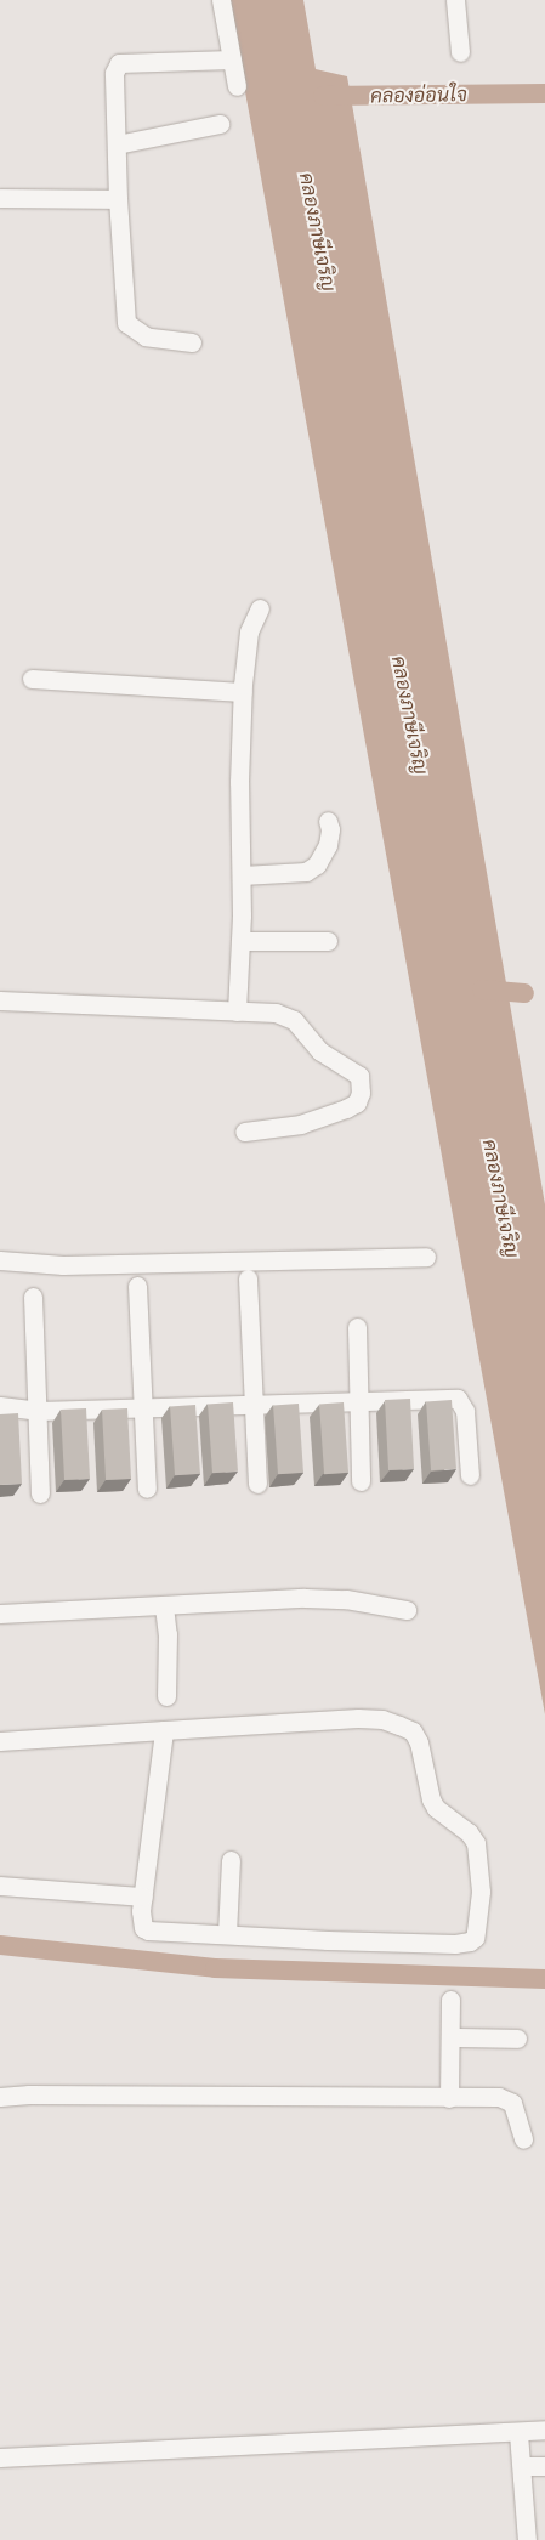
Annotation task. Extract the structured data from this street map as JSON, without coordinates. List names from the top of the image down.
{
  "water": ["คลองอ่อนใจ", "คลองภาษีเจริญ"]
}
